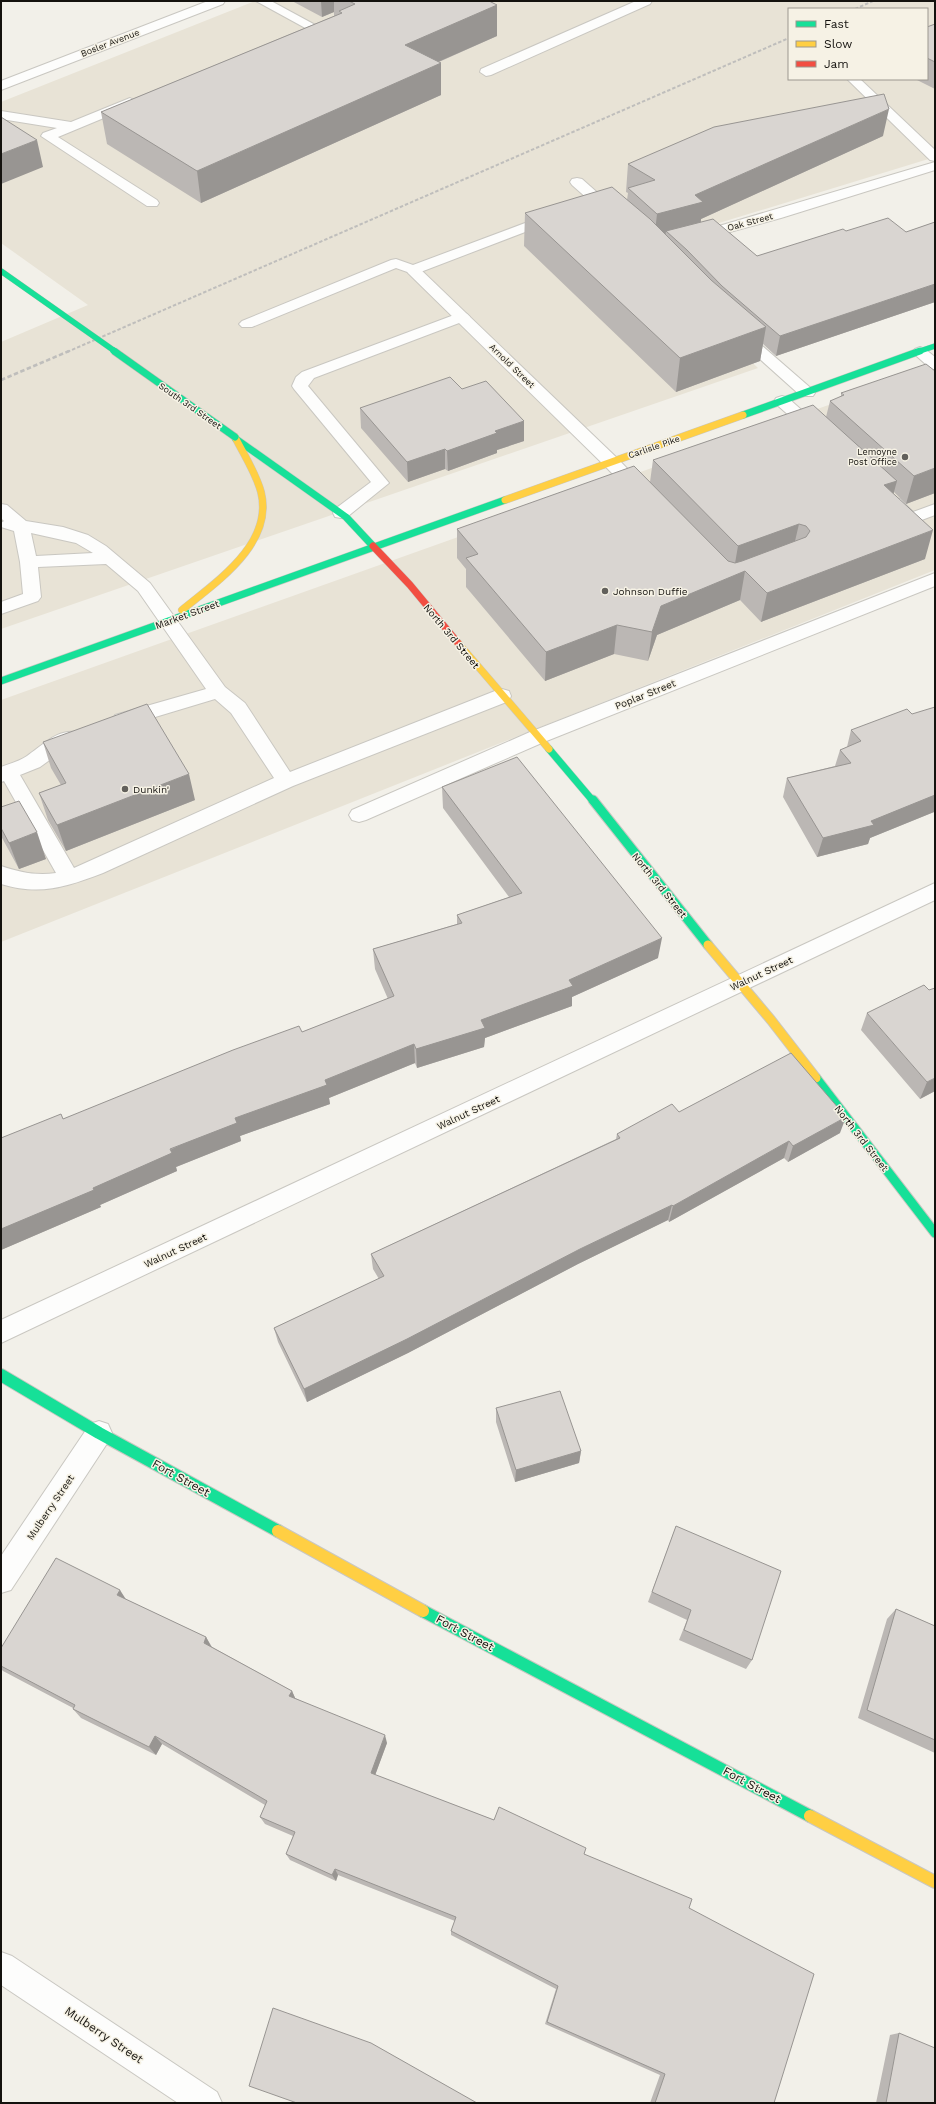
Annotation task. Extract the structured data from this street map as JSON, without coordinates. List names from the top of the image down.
{
  "streets": {
    "main road": [
      "South 3rd Street",
      "Carlisle Pike",
      "Market Street",
      "North 3rd Street",
      "Fort Street"
    ],
    "street": [
      "Bosler Avenue",
      "Oak Street",
      "Arnold Street",
      "Poplar Street",
      "Walnut Street",
      "Mulberry Street"
    ]
  },
  "crossings": [
    ["Arnold Street", "Carlisle Pike"],
    ["South 3rd Street", "Carlisle Pike"],
    ["South 3rd Street", "Market Street"],
    ["South 3rd Street", "North 3rd Street"],
    ["Carlisle Pike", "Market Street"],
    ["Carlisle Pike", "North 3rd Street"],
    ["Market Street", "North 3rd Street"],
    ["North 3rd Street", "Poplar Street"],
    ["North 3rd Street", "Walnut Street"],
    ["Fort Street", "Mulberry Street"]
  ],
  "places": ["Lemoyne Post Office", "Johnson Duffie", "Dunkin'"],
  "legend": ["Fast", "Slow", "Jam"]
}
